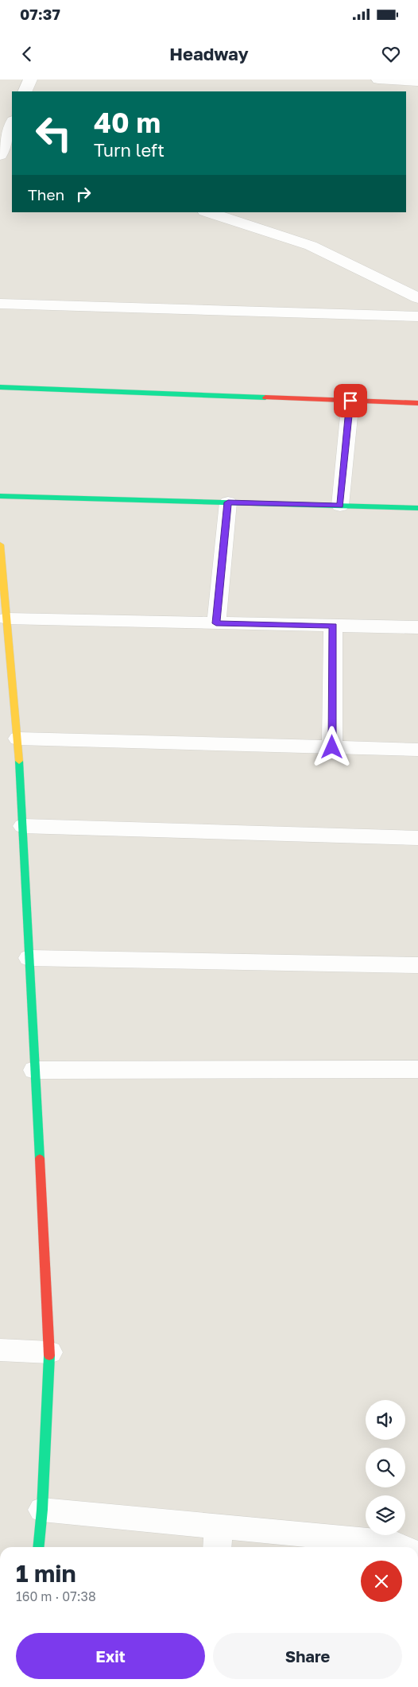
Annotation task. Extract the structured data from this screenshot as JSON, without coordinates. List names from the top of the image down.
{
  "page": {
    "status": "07:37",
    "header": "Headway",
    "turn": ["40 m", "Turn left"],
    "then": "Then",
    "heading": ["1 min", "160 m · 07:38"],
    "buttons": ["Exit", "Share"]
  }
}
